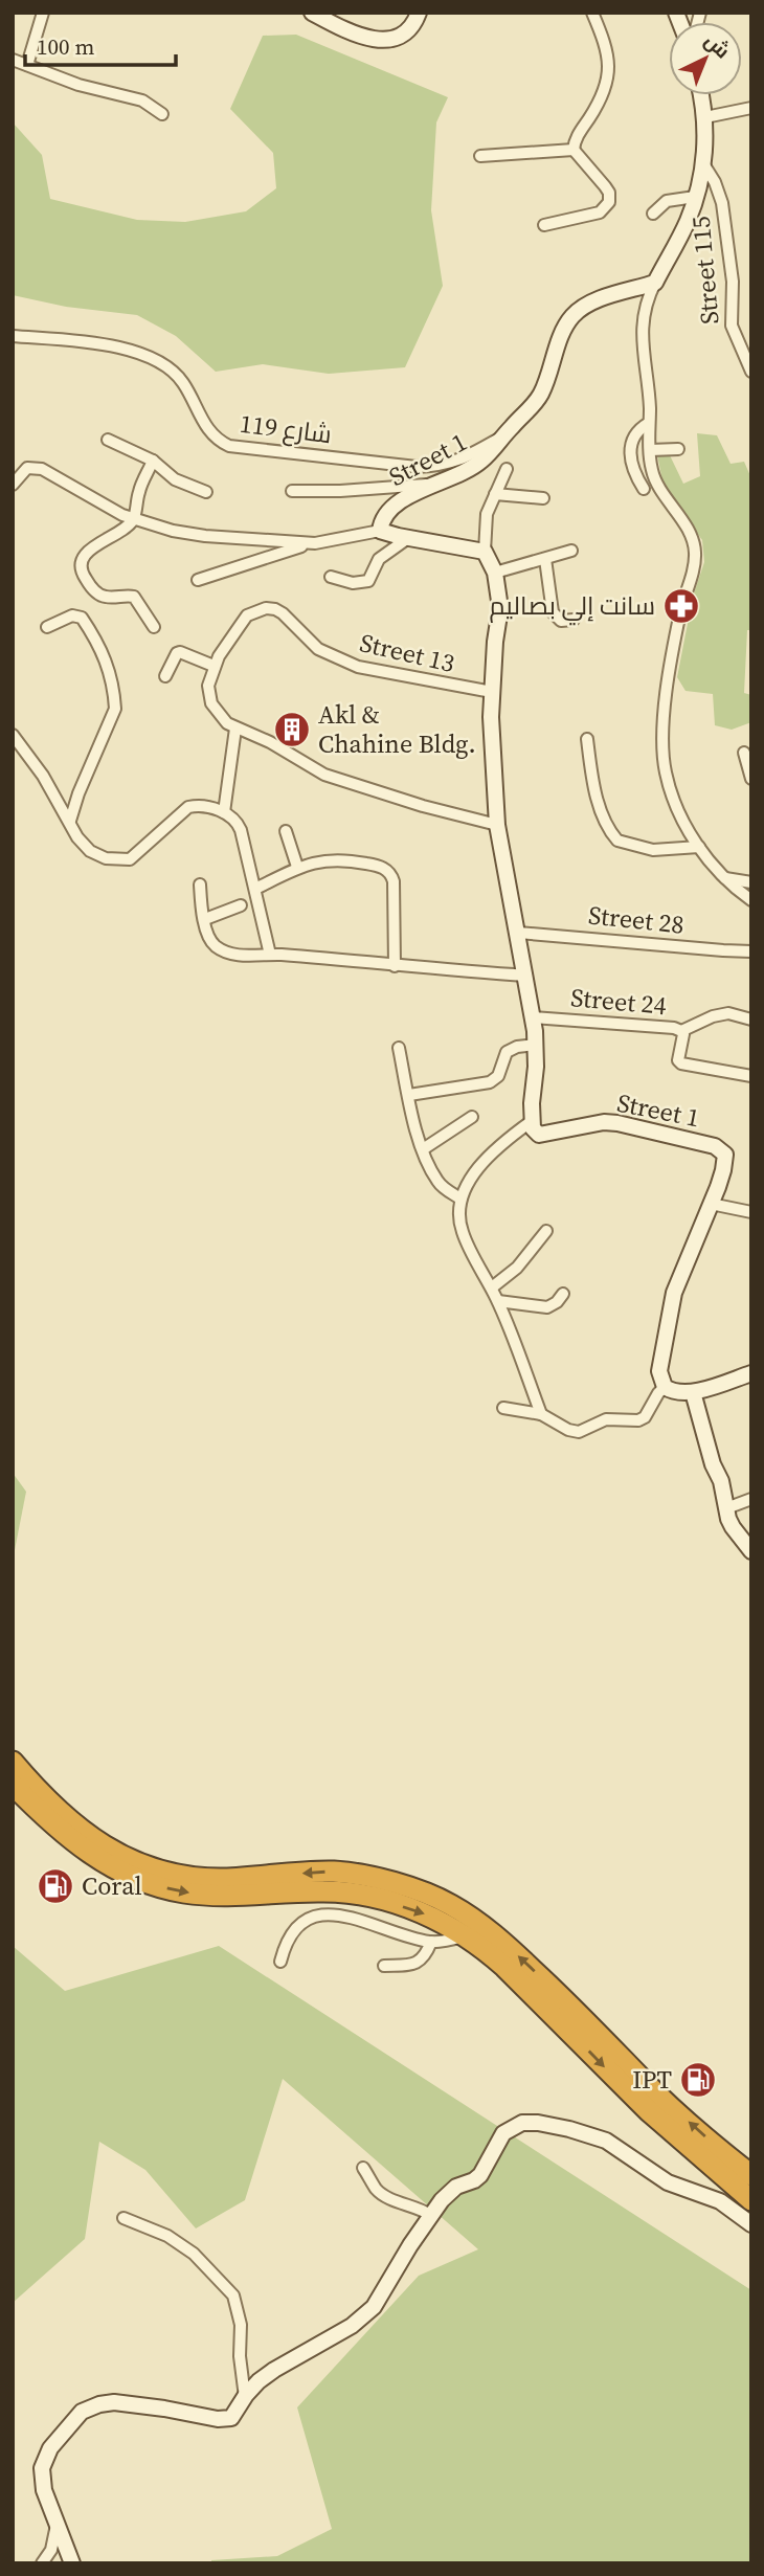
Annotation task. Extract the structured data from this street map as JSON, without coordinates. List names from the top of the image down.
{
  "streets": {
    "street": [
      "Street 115",
      "شارع 119",
      "Street 1",
      "Street 13",
      "Street 28",
      "Street 24"
    ]
  },
  "crossings": [
    ["شارع 119", "Street 1"]
  ],
  "places": {
    "pharmacy": ["سانت إلي بصاليم"],
    "building": ["Akl & Chahine Bldg."],
    "fuel station": ["Coral", "IPT"]
  },
  "scale_bar": "100 m",
  "north": "top right"
}
